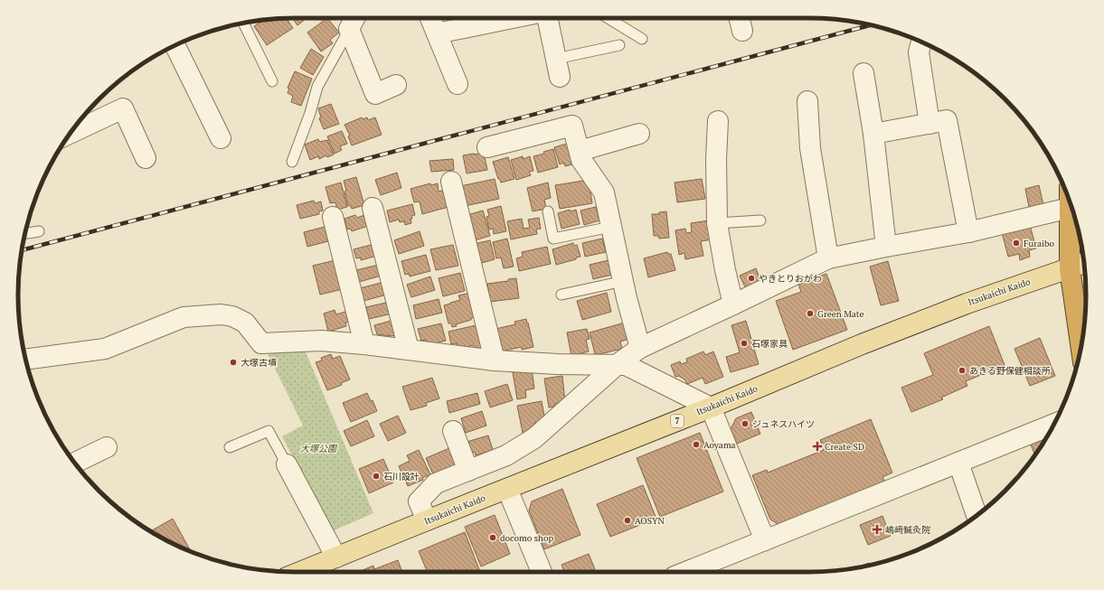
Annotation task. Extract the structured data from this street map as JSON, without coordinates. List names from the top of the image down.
{
  "streets": {
    "main road": ["Itsukaichi Kaido", "7"]
  },
  "parks": ["大塚公園"],
  "places": {
    "other": [
      "Furaibo",
      "やきとりおがわ",
      "Green Mate",
      "石塚家具",
      "大塚古墳",
      "あきる野保健相談所",
      "ジュネスハイツ",
      "Aoyama",
      "石川設計",
      "AOSYN",
      "docomo shop"
    ],
    "health": ["Create SD", "嶋﨑鍼灸院"]
  }
}
